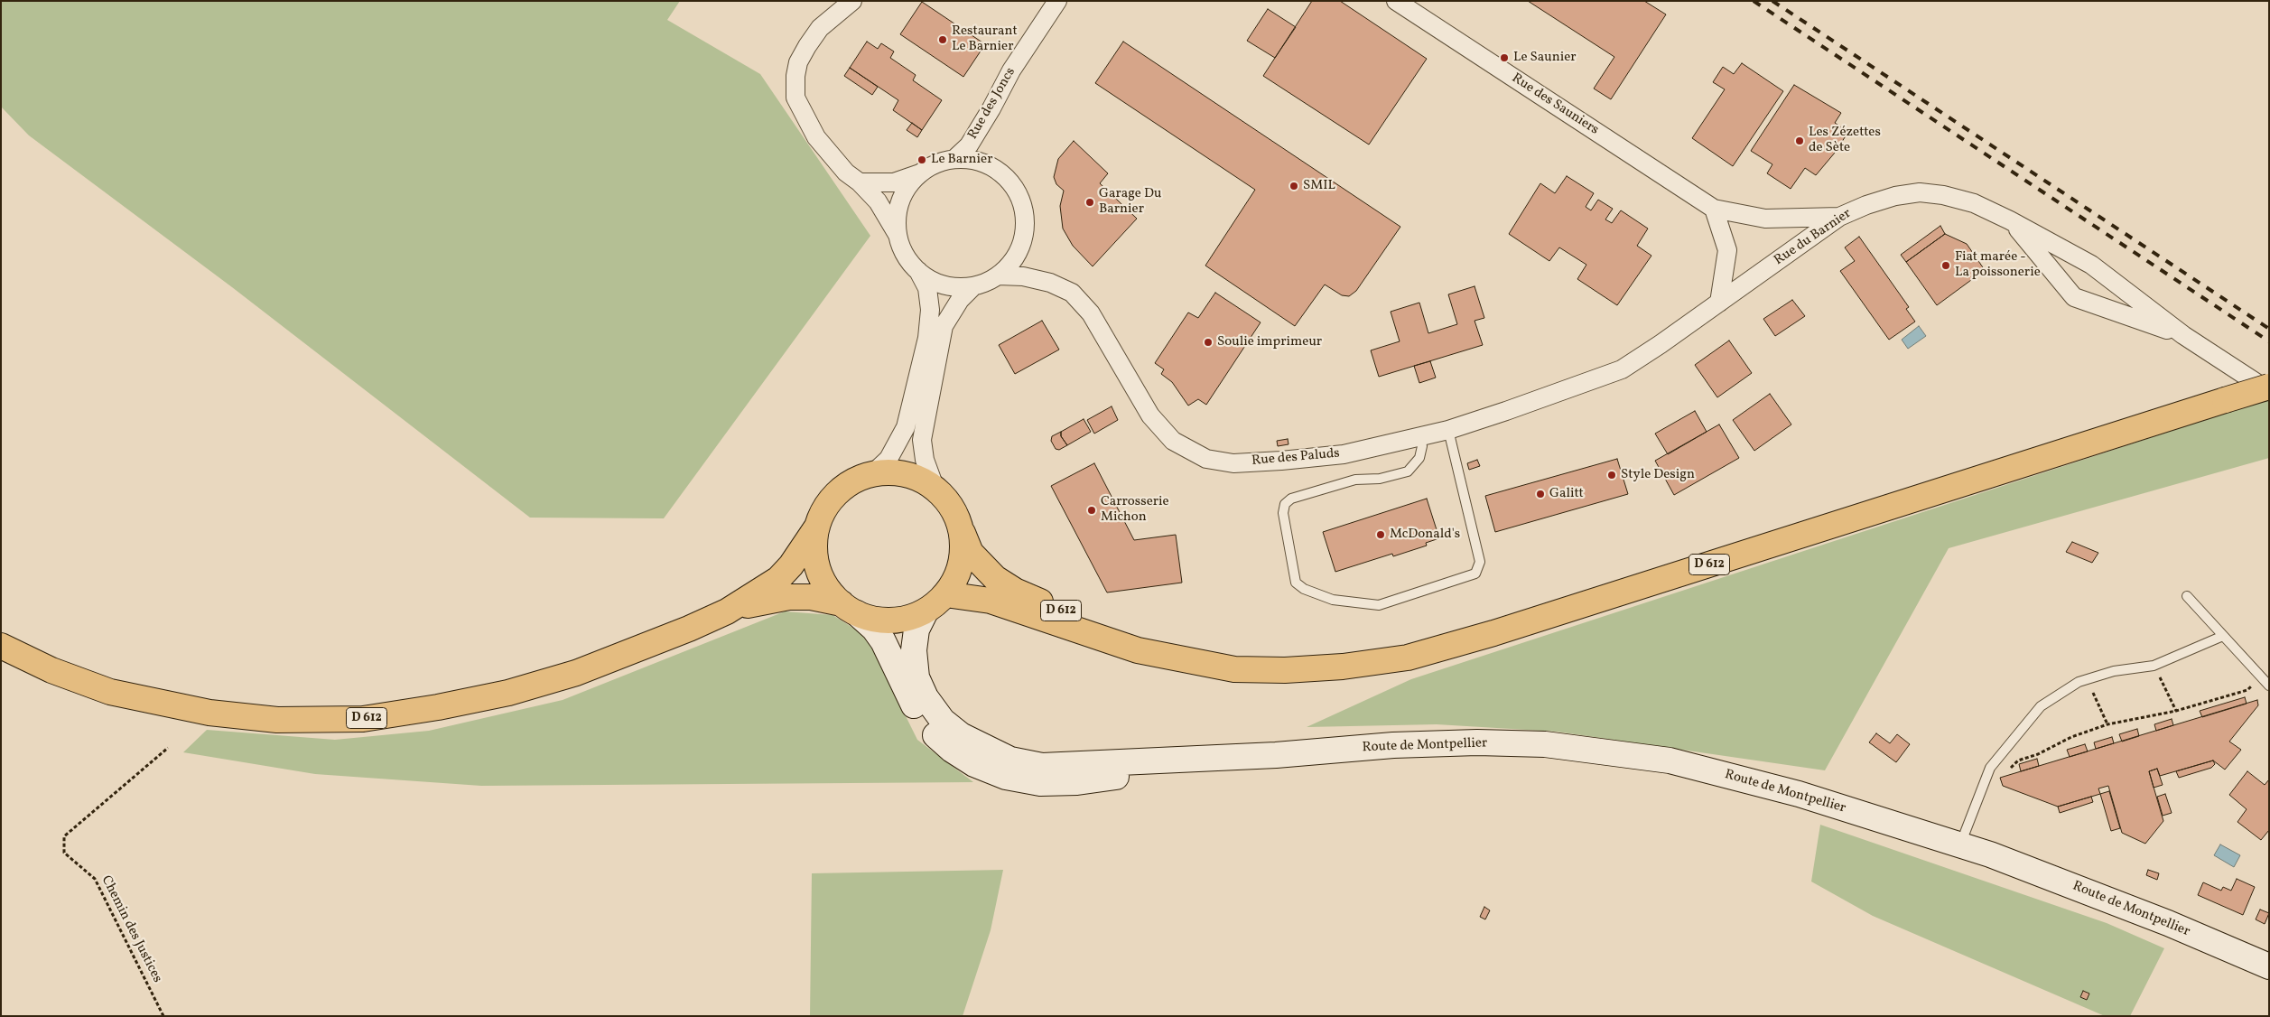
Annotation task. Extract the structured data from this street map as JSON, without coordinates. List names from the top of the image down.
{
  "streets": {
    "main road": ["D 612", "Route de Montpellier"],
    "street": [
      "Rue des Joncs",
      "Rue des Sauniers",
      "Rue du Barnier",
      "Rue des Paluds"
    ],
    "path": ["Chemin des Justices"]
  },
  "crossings": [
    ["Rue des Joncs", "Rue des Paluds"],
    ["Rue des Sauniers", "Rue du Barnier"],
    ["Rue du Barnier", "Rue des Paluds"]
  ],
  "places": [
    "Restaurant Le Barnier",
    "Le Saunier",
    "Les Zézettes de Sète",
    "Le Barnier",
    "SMIL",
    "Garage Du Barnier",
    "Fiat marée - La poissonerie",
    "Soulie imprimeur",
    "Style Design",
    "Galitt",
    "Carrosserie Michon",
    "McDonald's"
  ]
}
